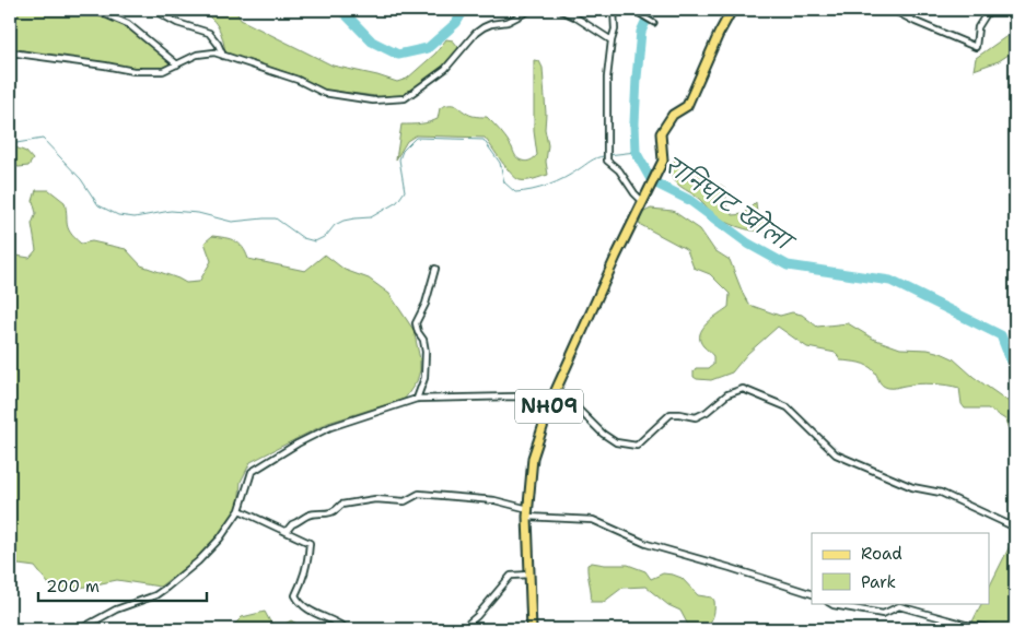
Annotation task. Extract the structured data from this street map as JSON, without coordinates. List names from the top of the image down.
{
  "streets": {
    "main road": ["NH09"]
  },
  "water": ["रानिघाट खोला"],
  "legend": ["Road", "Park"],
  "scale_bar": "200 m"
}
